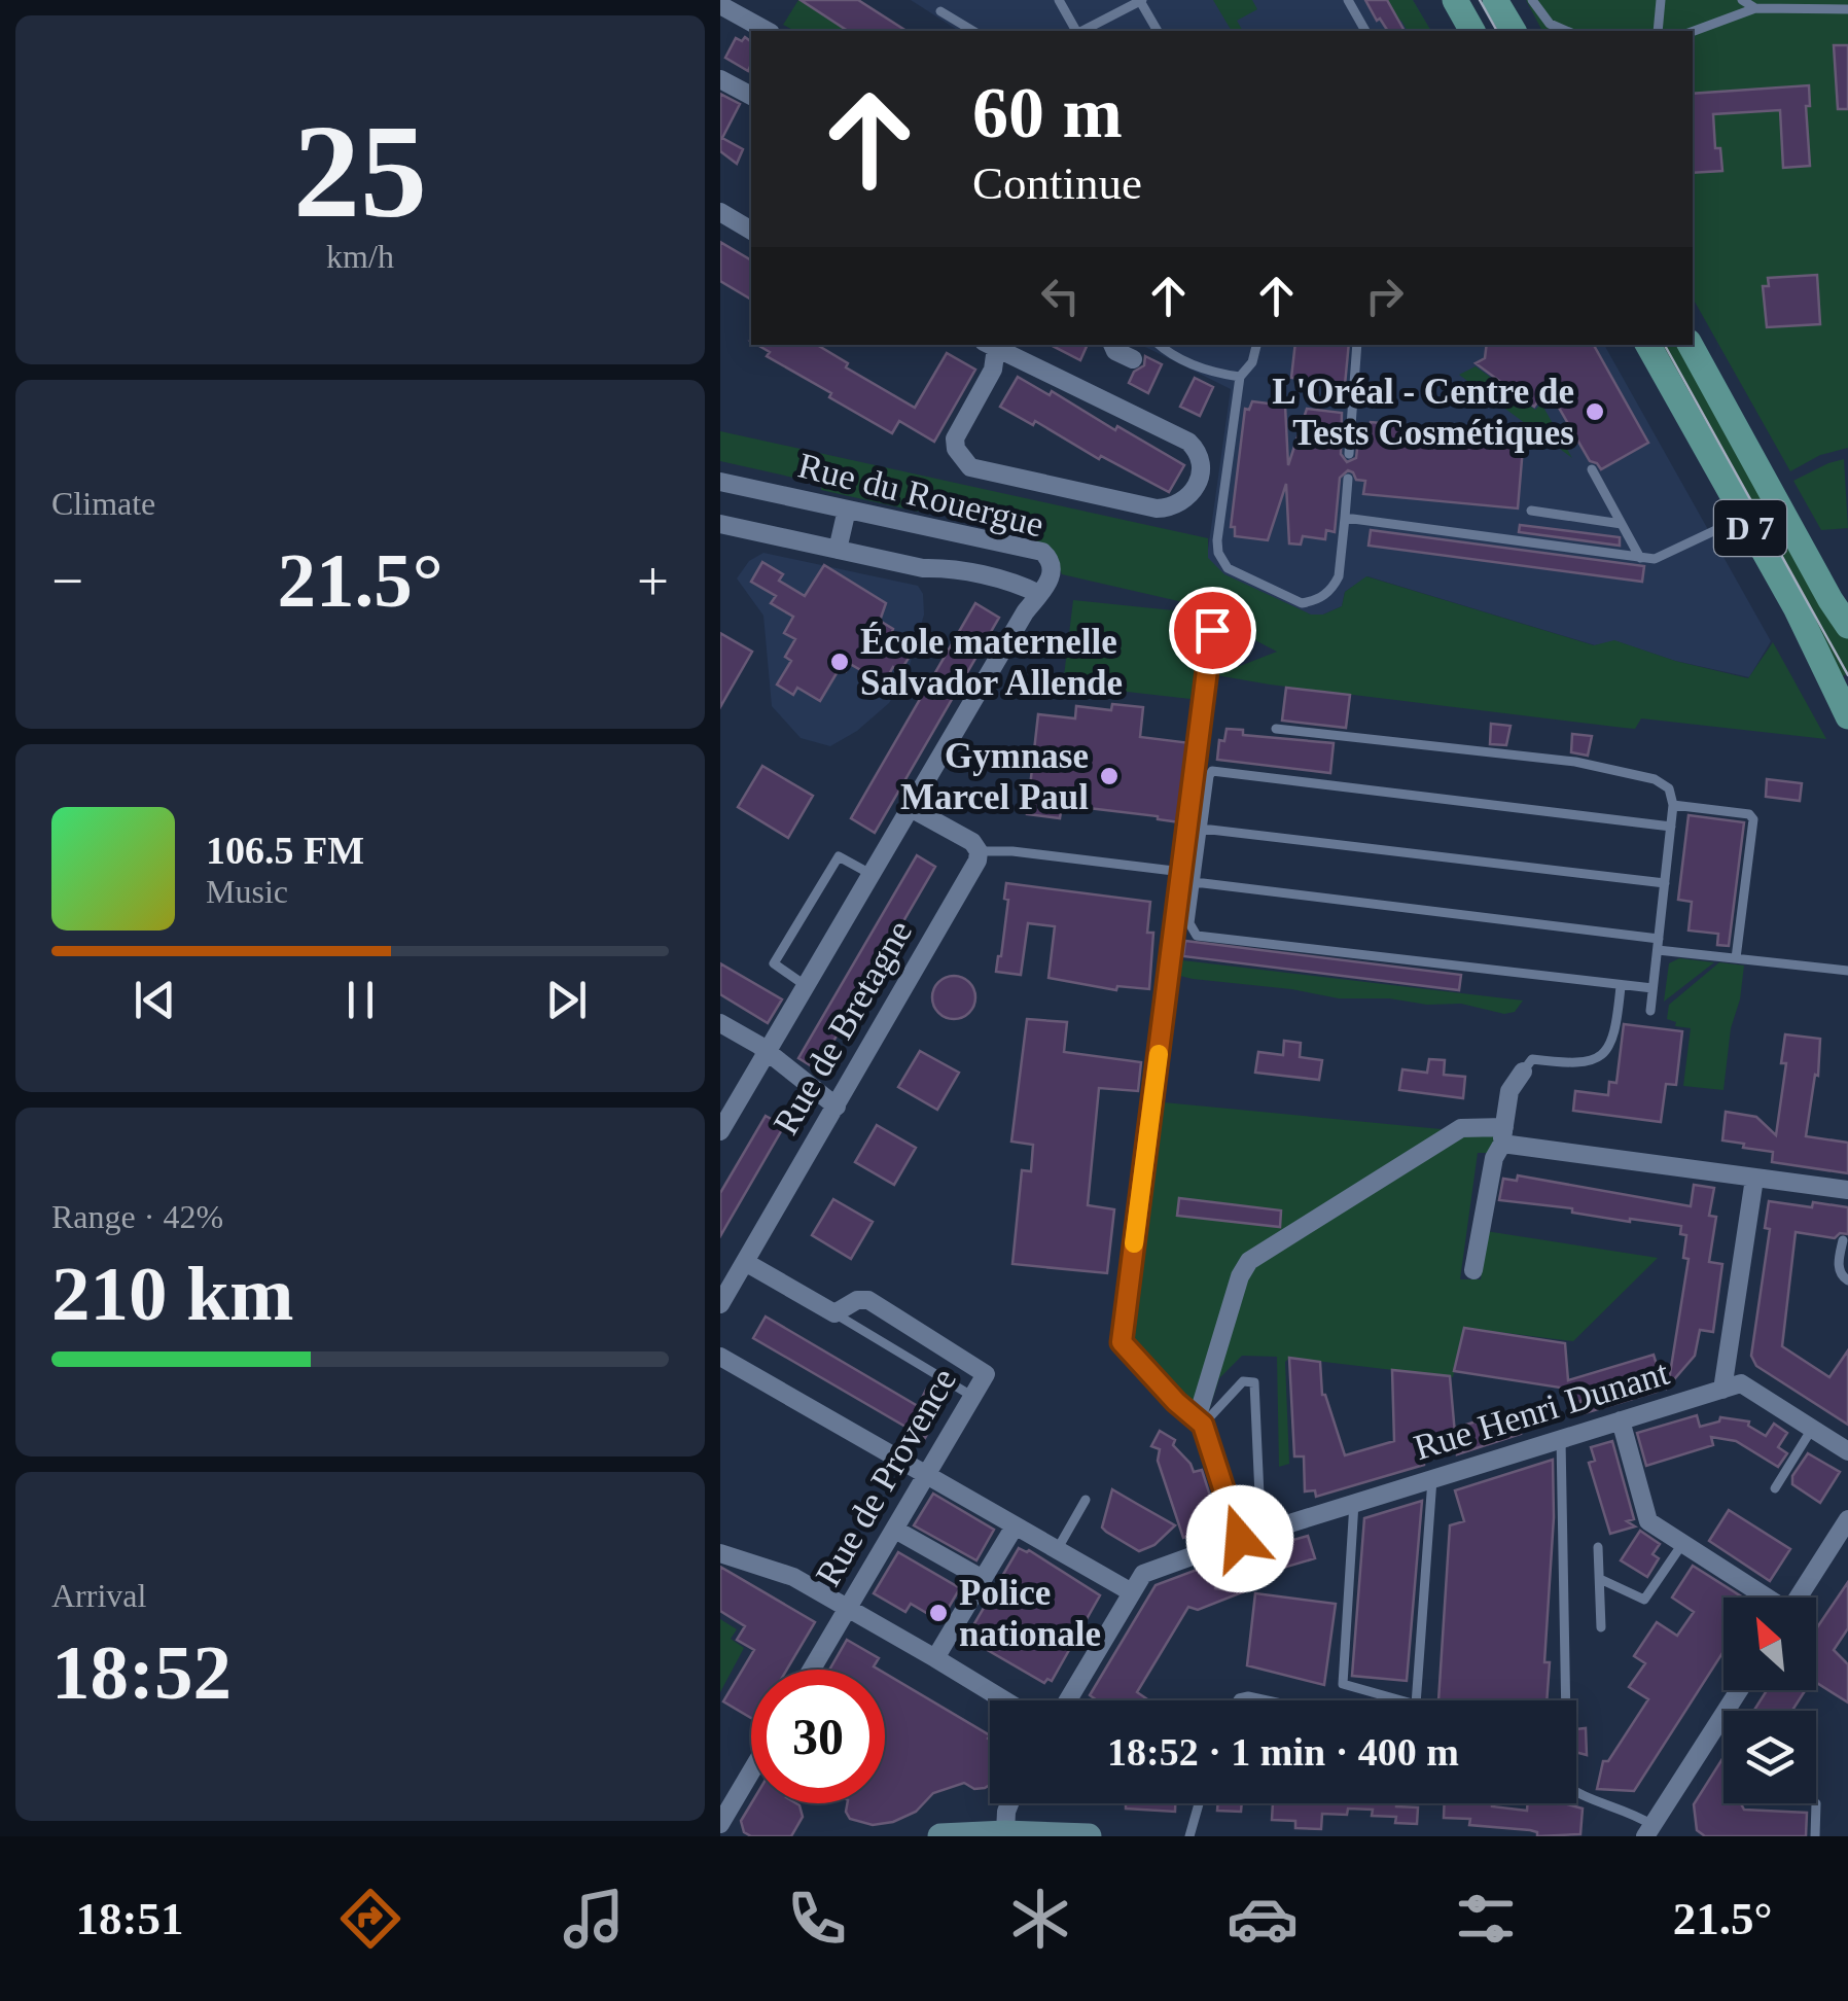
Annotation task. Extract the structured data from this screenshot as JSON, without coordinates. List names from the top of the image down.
{
  "streets": {
    "main road": ["D 7"],
    "street": [
      "Rue du Rouergue",
      "Rue de Bretagne",
      "Rue Henri Dunant",
      "Rue de Provence"
    ]
  },
  "places": [
    "L'Oréal - Centre de Tests Cosmétiques",
    "École maternelle Salvador Allende",
    "Gymnase Marcel Paul",
    "Police nationale"
  ],
  "north": "top left",
  "page": {
    "tile": [
      ["25", "km/h"],
      "Climate",
      ["Range · 42%", "210 km"],
      ["Arrival", "18:52"]
    ],
    "turn": ["60 m", "Continue"],
    "heat": ["−", "21.5°", "+"],
    "song": ["106.5 FM", "Music"],
    "limit": "30",
    "trip": "18:52 · 1 min · 400 m",
    "tabs": ["18:51", "21.5°"]
  }
}
